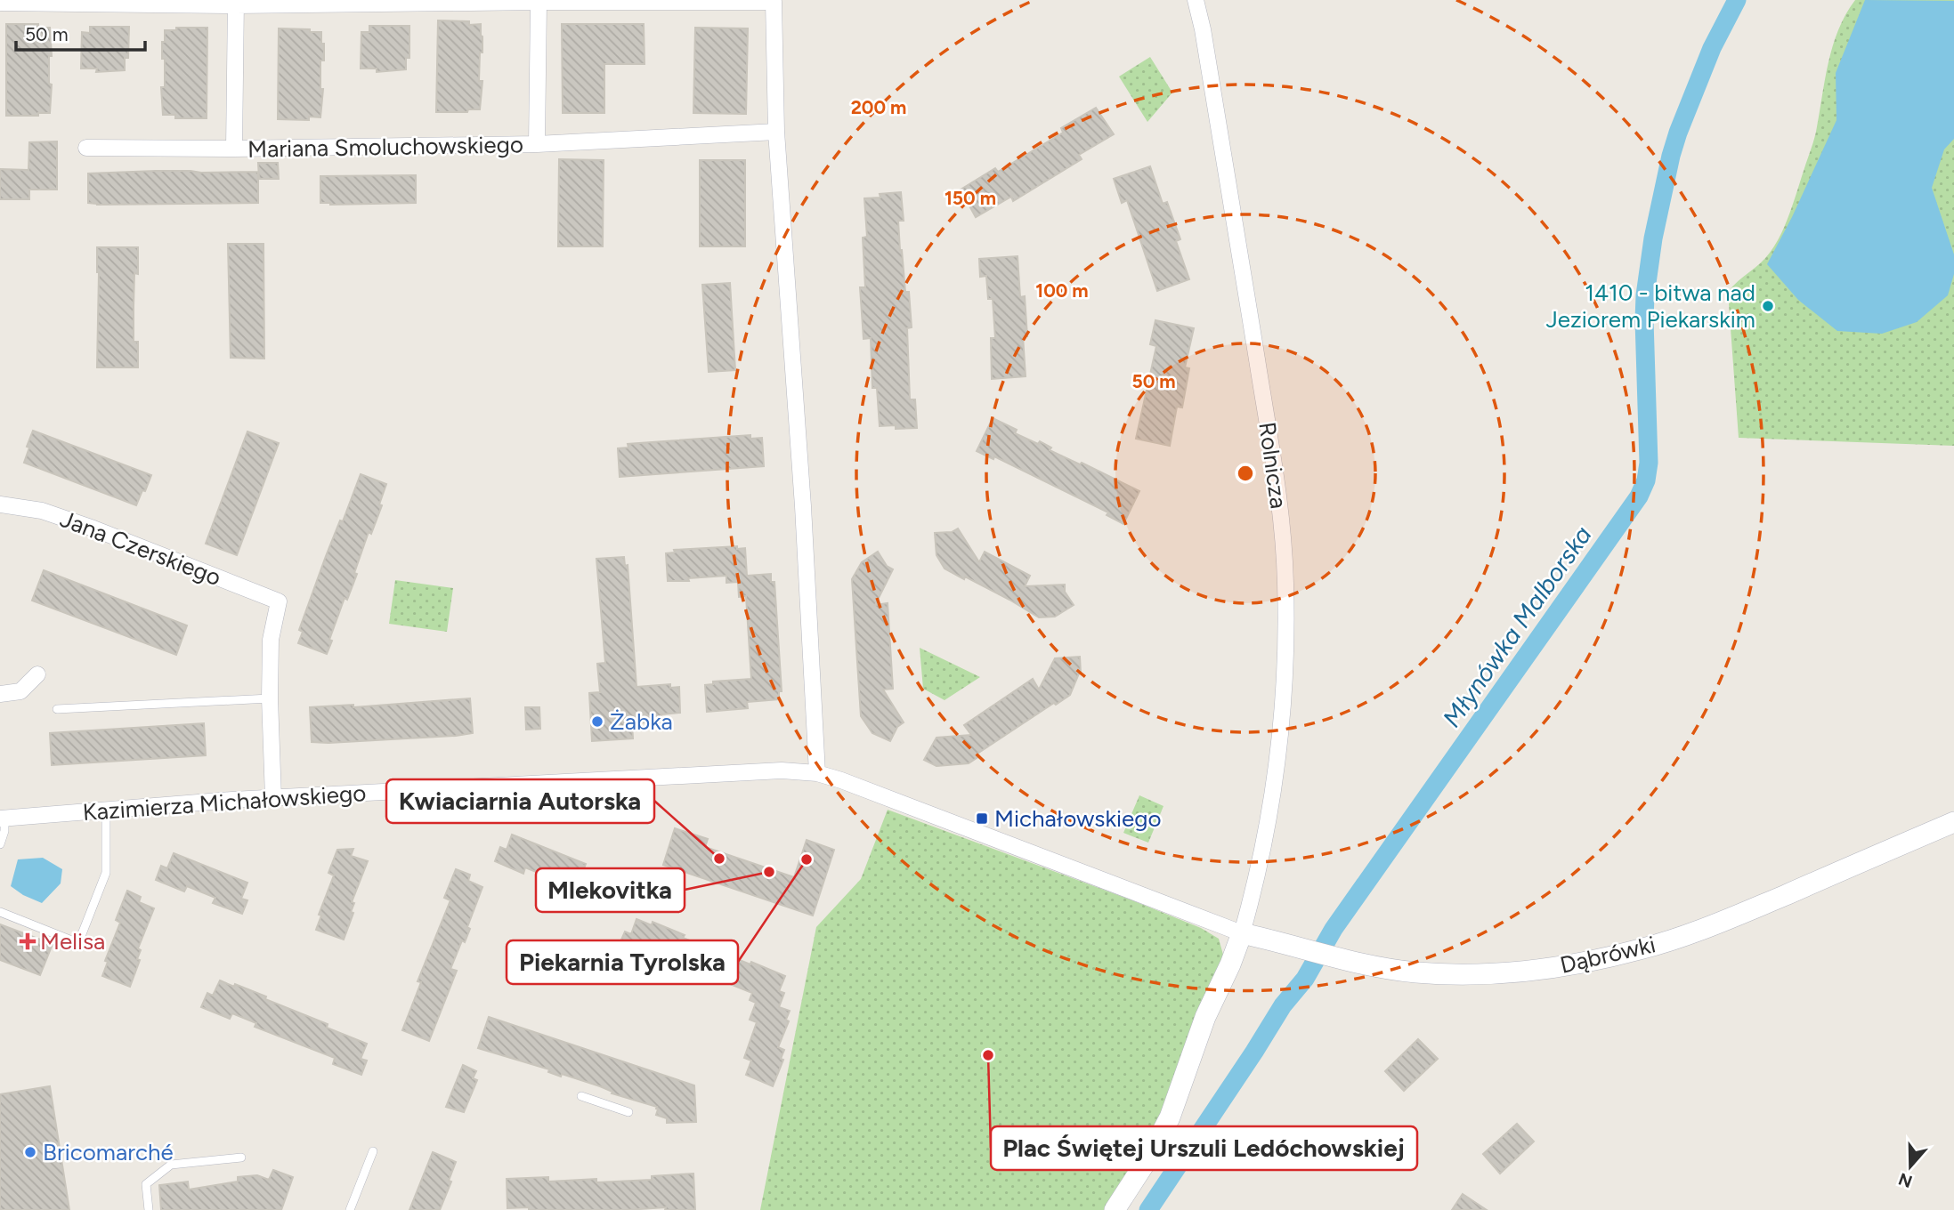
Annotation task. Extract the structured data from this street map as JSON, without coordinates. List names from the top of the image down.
{
  "streets": {
    "street": [
      "Mariana Smoluchowskiego",
      "Rolnicza",
      "Jana Czerskiego",
      "Kazimierza Michałowskiego",
      "Dąbrówki"
    ]
  },
  "crossings": [
    ["Rolnicza", "Kazimierza Michałowskiego"],
    ["Rolnicza", "Dąbrówki"],
    ["Kazimierza Michałowskiego", "Dąbrówki"]
  ],
  "water": ["Młynówka Malborska"],
  "places": {
    "other": [
      "1410 - bitwa nad Jeziorem Piekarskim",
      "Żabka",
      "Kwiaciarnia Autorska",
      "Piekarnia Tyrolska",
      "Mlekovitka",
      "Plac Świętej Urszuli Ledóchowskiej",
      "Bricomarché"
    ],
    "transit": ["Michałowskiego"],
    "health": ["Melisa"]
  },
  "scale_bar": "50 m",
  "north": "bottom",
  "rings": [
    "200 m",
    "150 m",
    "100 m",
    "50 m"
  ]
}
